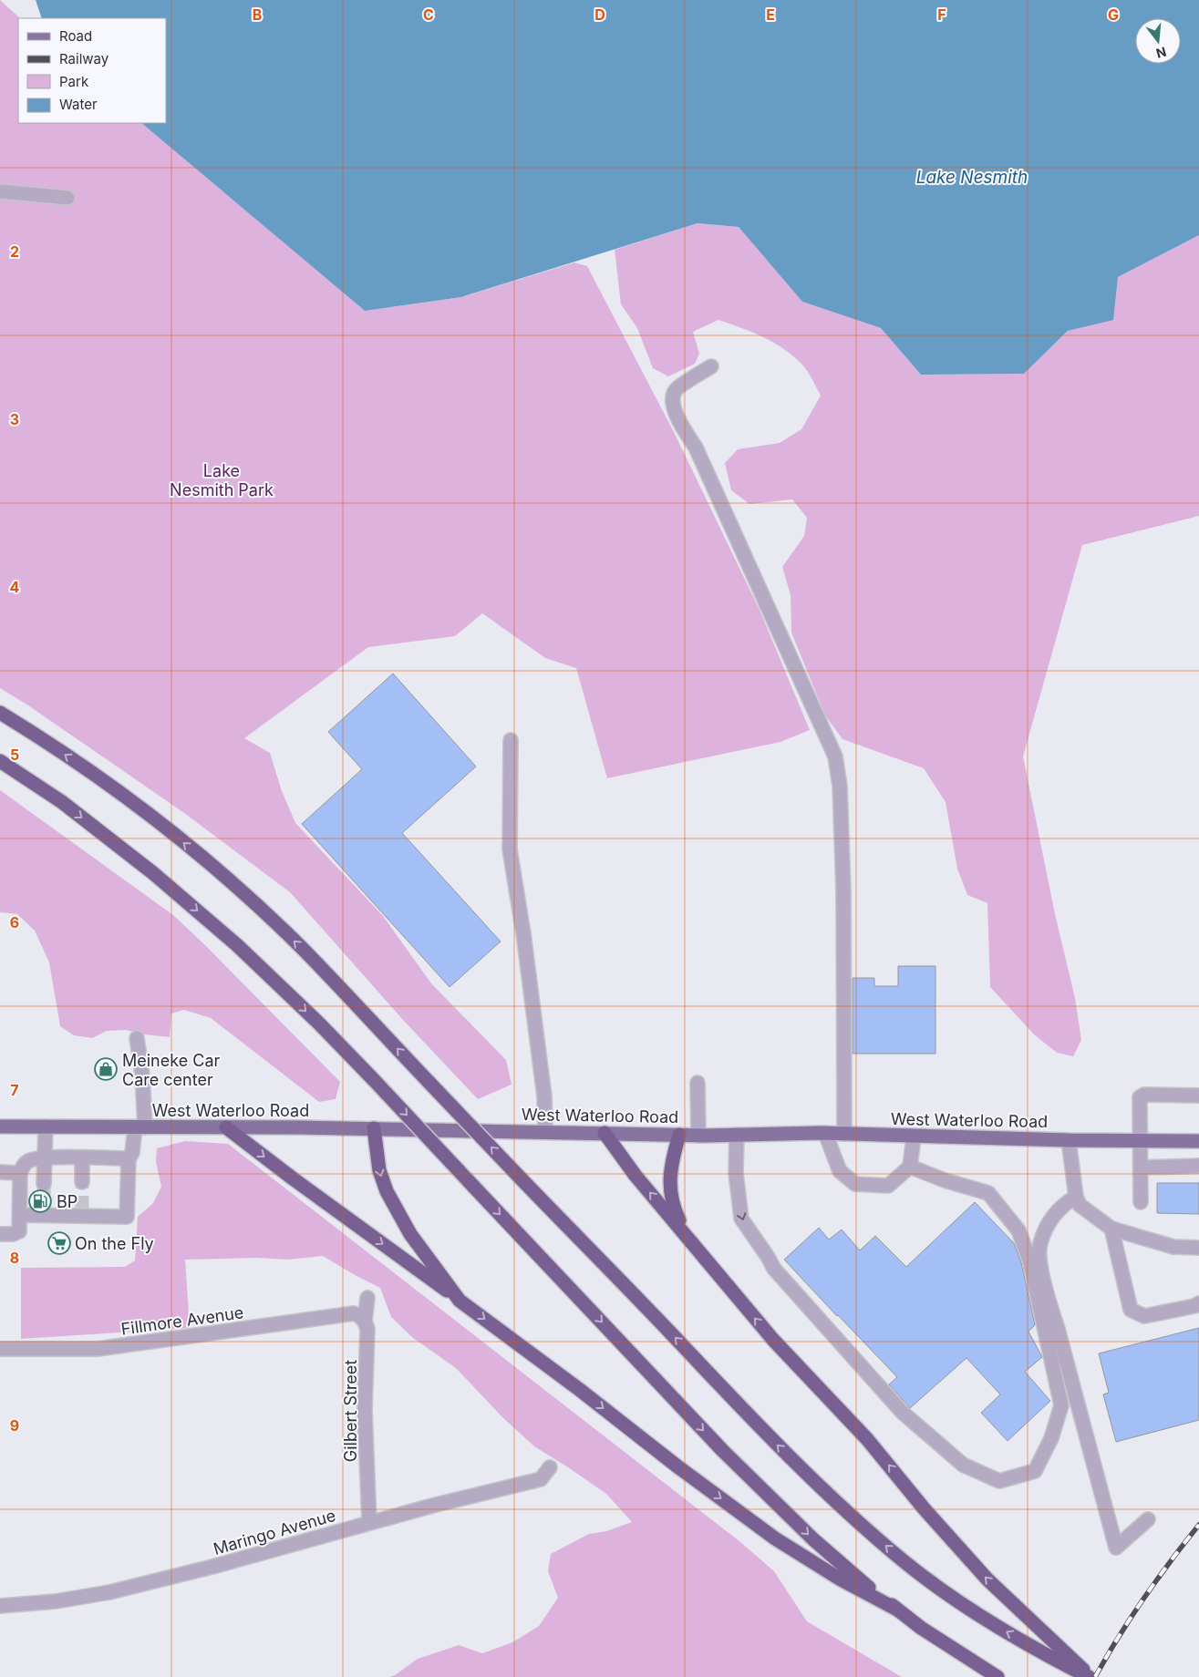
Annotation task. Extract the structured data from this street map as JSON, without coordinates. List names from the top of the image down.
{
  "streets": {
    "main road": ["West Waterloo Road"],
    "street": ["Fillmore Avenue", "Gilbert Street", "Maringo Avenue"]
  },
  "crossings": [
    ["Fillmore Avenue", "Gilbert Street"],
    ["Gilbert Street", "Maringo Avenue"]
  ],
  "water": ["Lake Nesmith"],
  "parks": ["Lake Nesmith Park"],
  "places": {
    "shop": ["Meineke Car Care center"],
    "fuel station": ["BP"],
    "supermarket": ["On the Fly"]
  },
  "legend": [
    "Road",
    "Railway",
    "Park",
    "Water"
  ],
  "north": "bottom",
  "grid": {
    "columns": [
      "B",
      "C",
      "D",
      "E",
      "F",
      "G"
    ],
    "rows": [
      "2",
      "3",
      "4",
      "5",
      "6",
      "7",
      "8",
      "9"
    ]
  }
}
